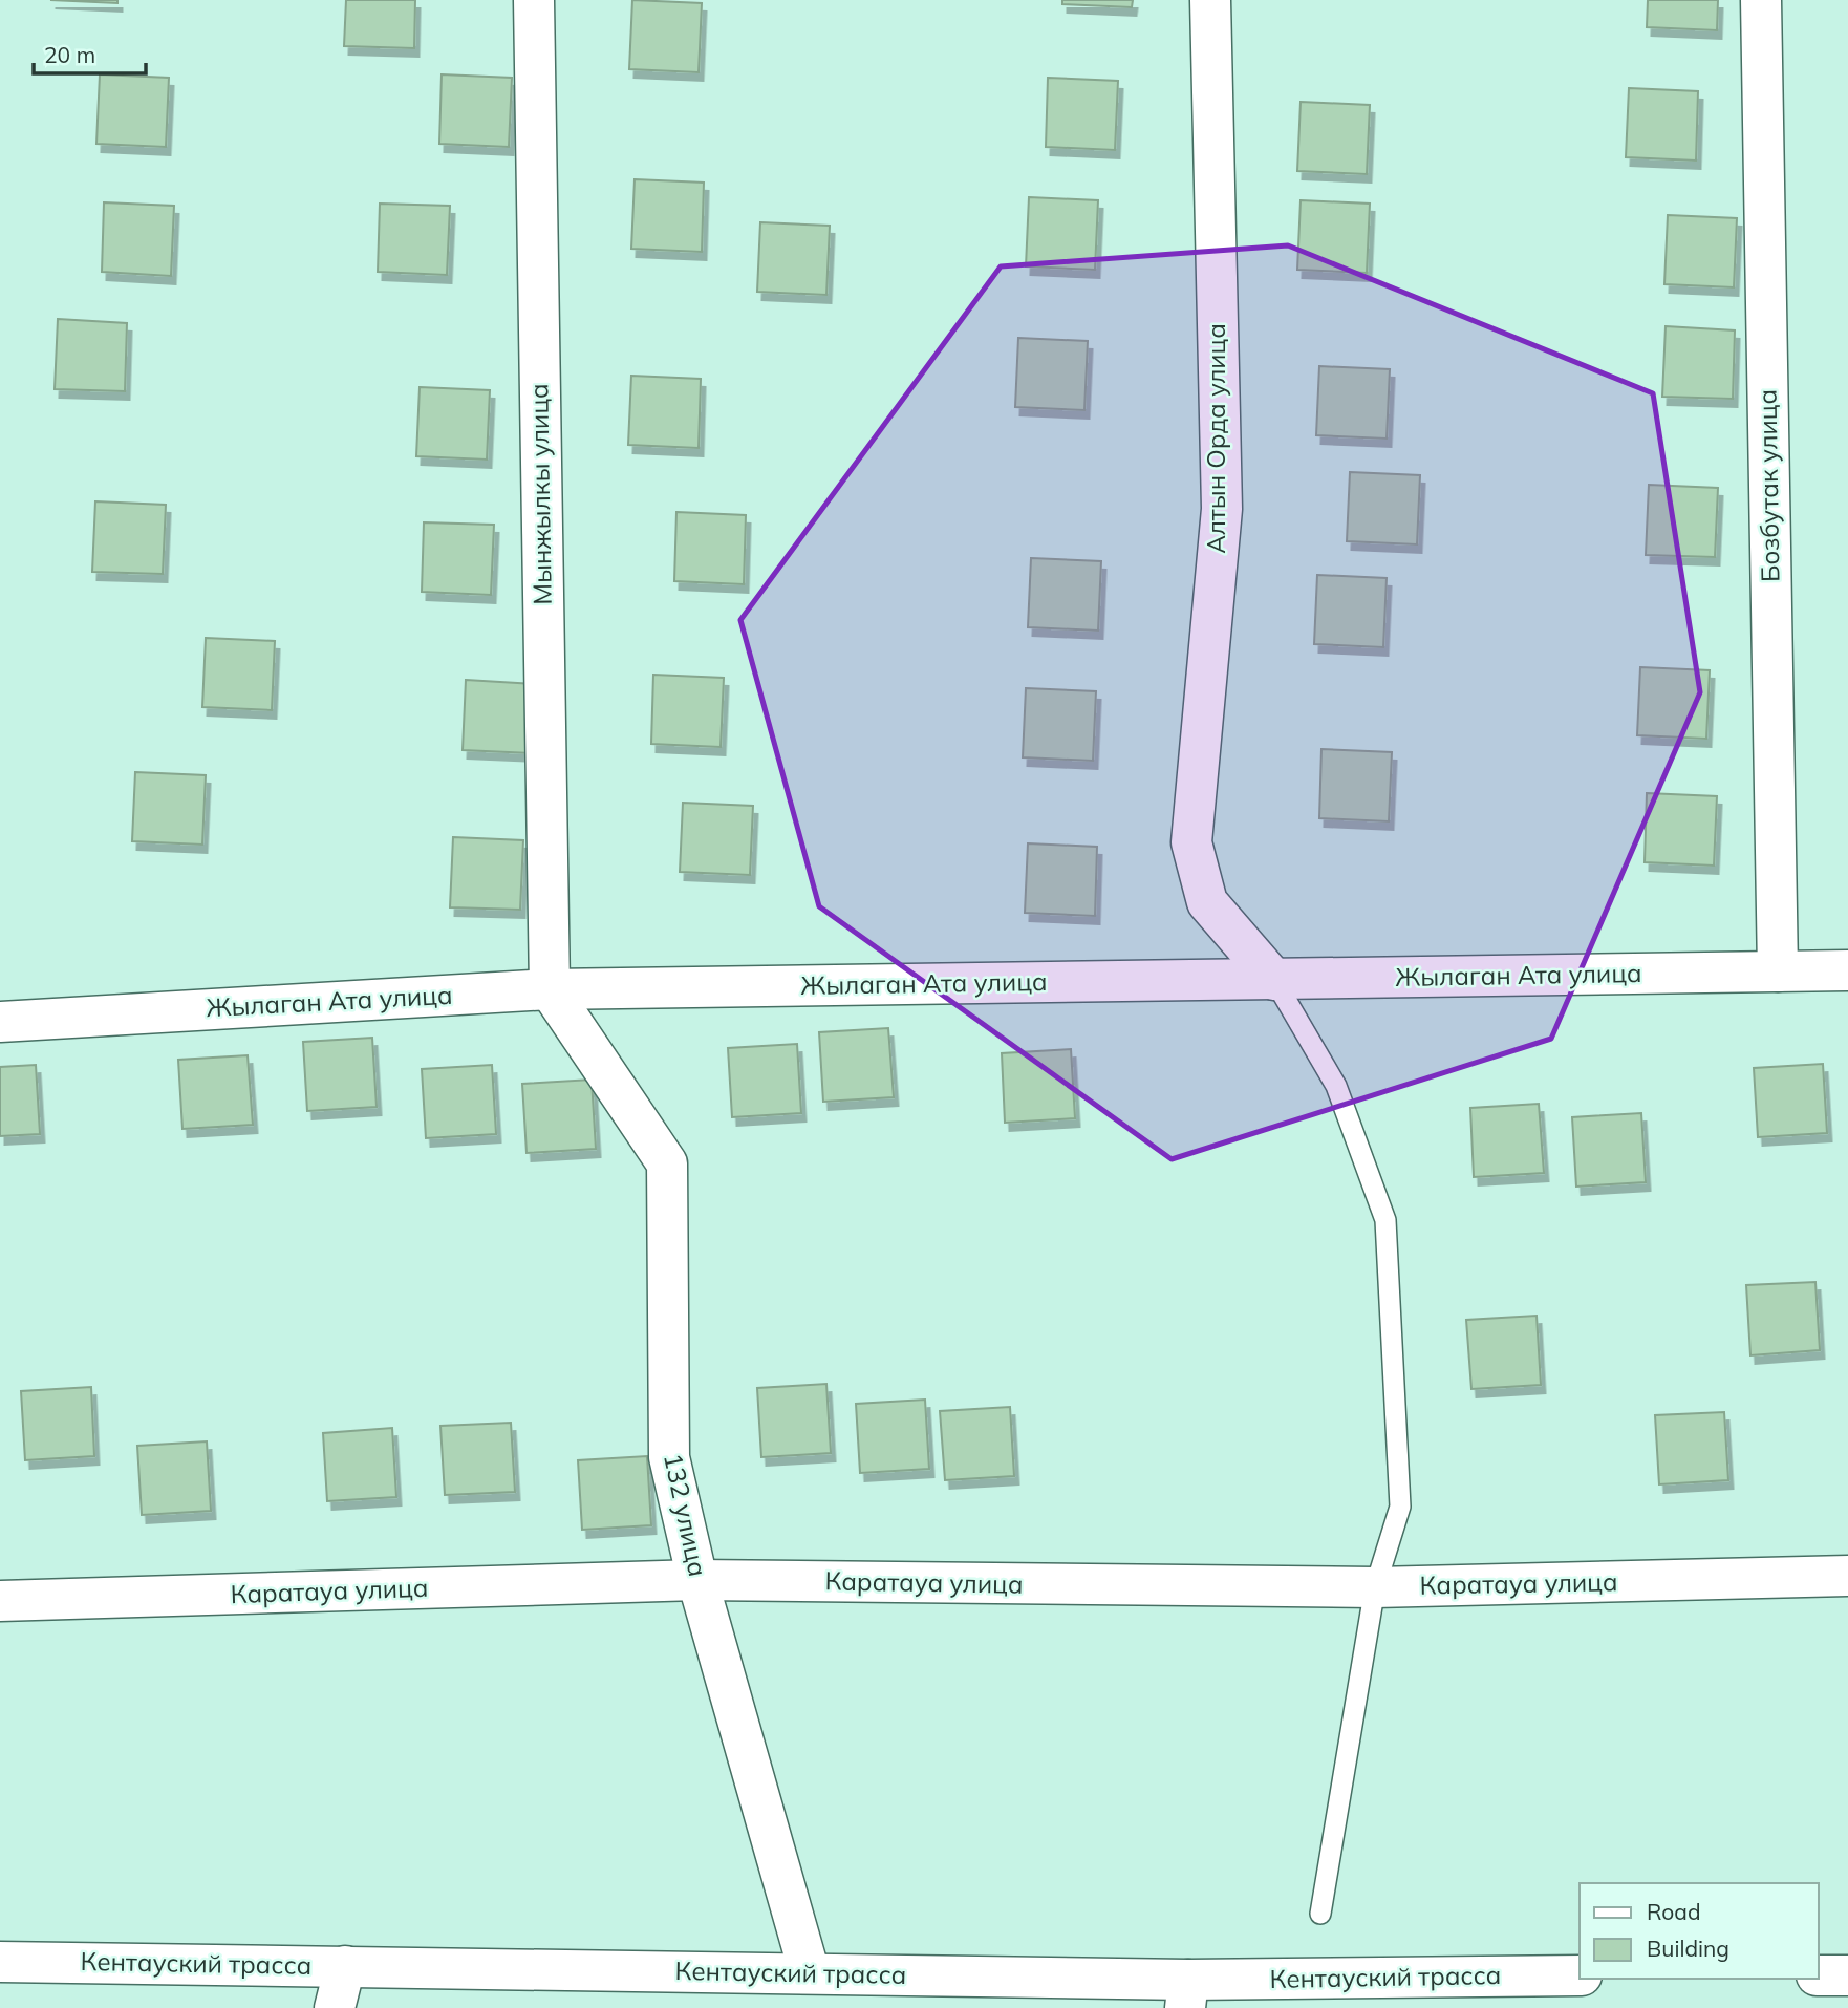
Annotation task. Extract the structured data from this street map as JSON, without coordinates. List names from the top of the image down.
{
  "streets": {
    "street": [
      "Алтын Орда улица",
      "Бозбутак улица",
      "Мынжылкы улица",
      "Жылаган Ата улица",
      "132 улица",
      "Каратауа улица",
      "Кентауский трасса"
    ]
  },
  "crossings": [
    ["Алтын Орда улица", "Жылаган Ата улица"],
    ["Бозбутак улица", "Жылаган Ата улица"],
    ["Мынжылкы улица", "Жылаган Ата улица"],
    ["Мынжылкы улица", "132 улица"],
    ["Жылаган Ата улица", "132 улица"],
    ["132 улица", "Каратауа улица"],
    ["132 улица", "Кентауский трасса"]
  ],
  "legend": ["Road", "Building"],
  "scale_bar": "20 m"
}
